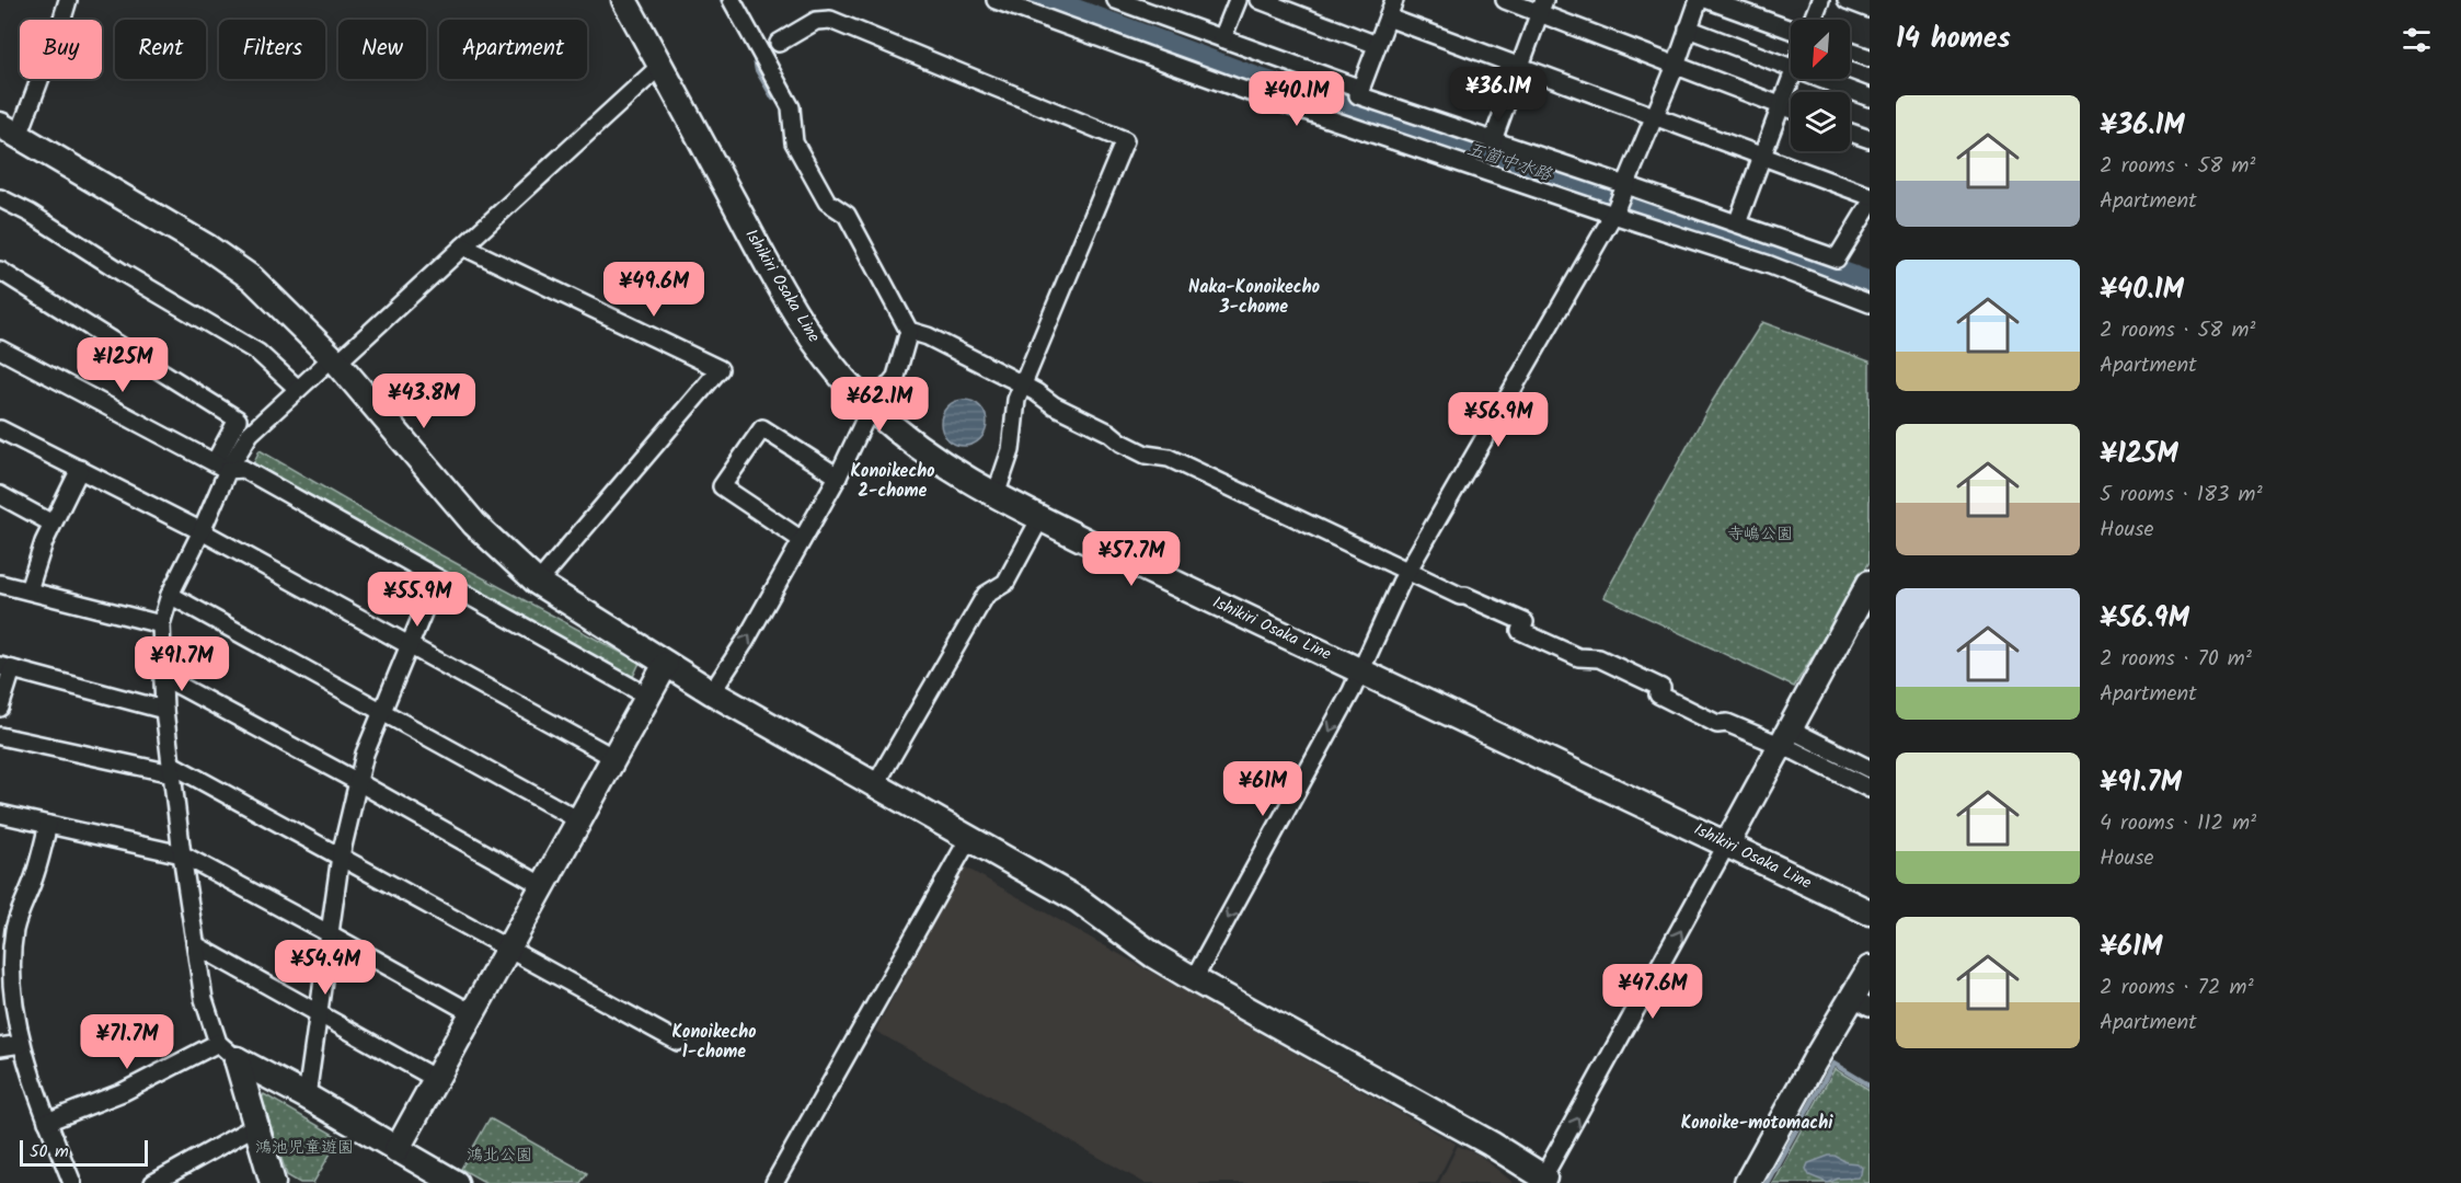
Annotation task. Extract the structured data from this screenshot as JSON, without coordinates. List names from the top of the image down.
{
  "streets": {
    "street": ["Ishikiri Osaka Line"]
  },
  "districts": [
    "Naka-Konoikecho 3-chome",
    "Konoikecho 2-chome",
    "Konoikecho 1-chome",
    "Konoike-motomachi"
  ],
  "water": ["五箇中水路"],
  "parks": ["寺嶋公園", "鴻池児童遊園", "鴻北公園"],
  "scale_bar": "50 m",
  "north": "bottom left",
  "page": {
    "heading": "14 homes",
    "chip": [
      "Buy",
      "Rent",
      "Filters",
      "New",
      "Apartment"
    ],
    "price": [
      "¥36.1M",
      "¥40.1M",
      "¥49.6M",
      "¥125M",
      "¥43.8M",
      "¥62.1M",
      "¥56.9M",
      "¥57.7M",
      "¥55.9M",
      "¥91.7M",
      "¥61M",
      "¥54.4M",
      "¥47.6M",
      "¥71.7M"
    ],
    "list": [
      {
        "name": "¥36.1M",
        "note": "2 rooms · 58 m² · Apartment"
      },
      {
        "name": "¥40.1M",
        "note": "2 rooms · 58 m² · Apartment"
      },
      {
        "name": "¥125M",
        "note": "5 rooms · 183 m² · House"
      },
      {
        "name": "¥56.9M",
        "note": "2 rooms · 70 m² · Apartment"
      },
      {
        "name": "¥91.7M",
        "note": "4 rooms · 112 m² · House"
      },
      {
        "name": "¥61M",
        "note": "2 rooms · 72 m² · Apartment"
      }
    ],
    "scale": "50 m"
  }
}
